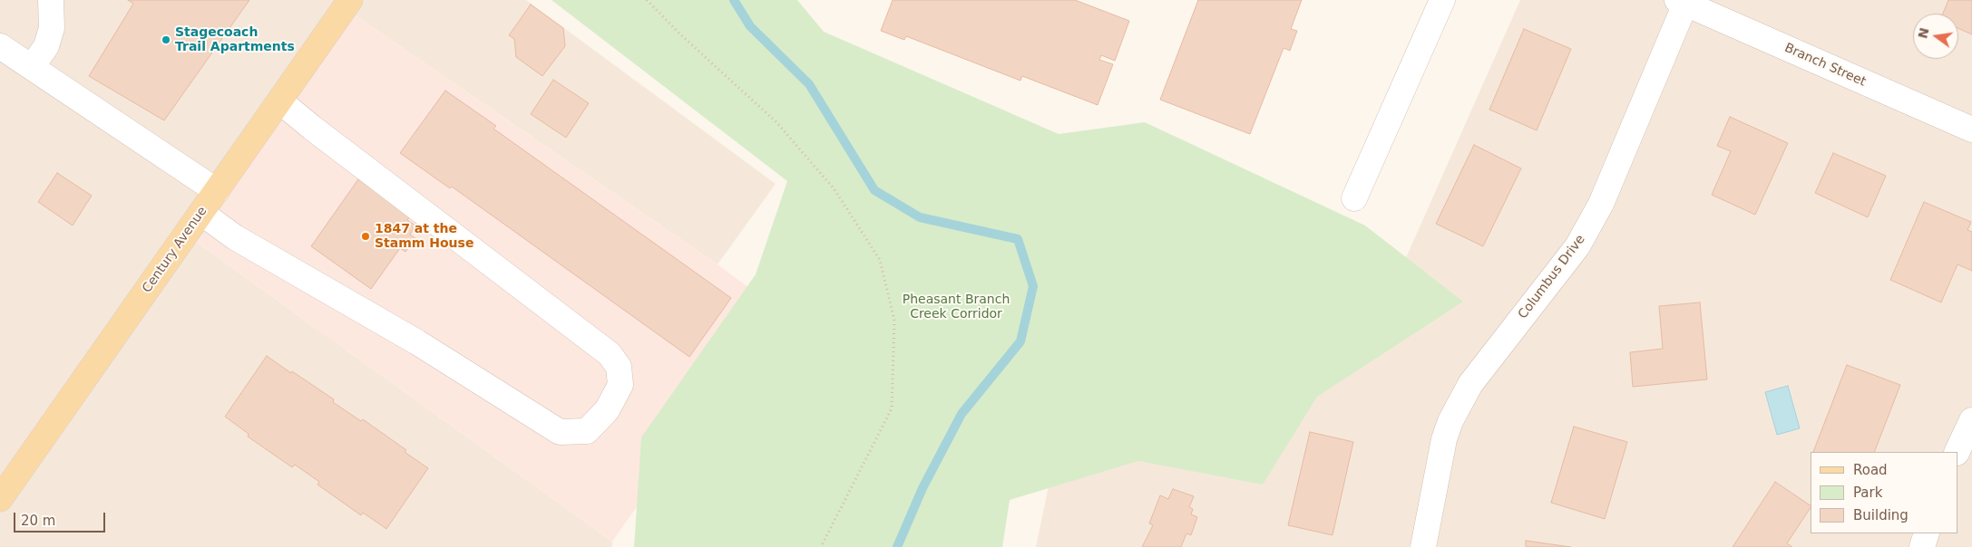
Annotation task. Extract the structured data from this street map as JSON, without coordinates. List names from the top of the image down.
{
  "streets": {
    "main road": ["Century Avenue"],
    "street": ["Branch Street", "Columbus Drive"]
  },
  "crossings": [
    ["Branch Street", "Columbus Drive"]
  ],
  "parks": ["Pheasant Branch Creek Corridor"],
  "places": ["Stagecoach Trail Apartments", "1847 at the Stamm House"],
  "legend": ["Road", "Park", "Building"],
  "scale_bar": "20 m",
  "north": "left"
}
